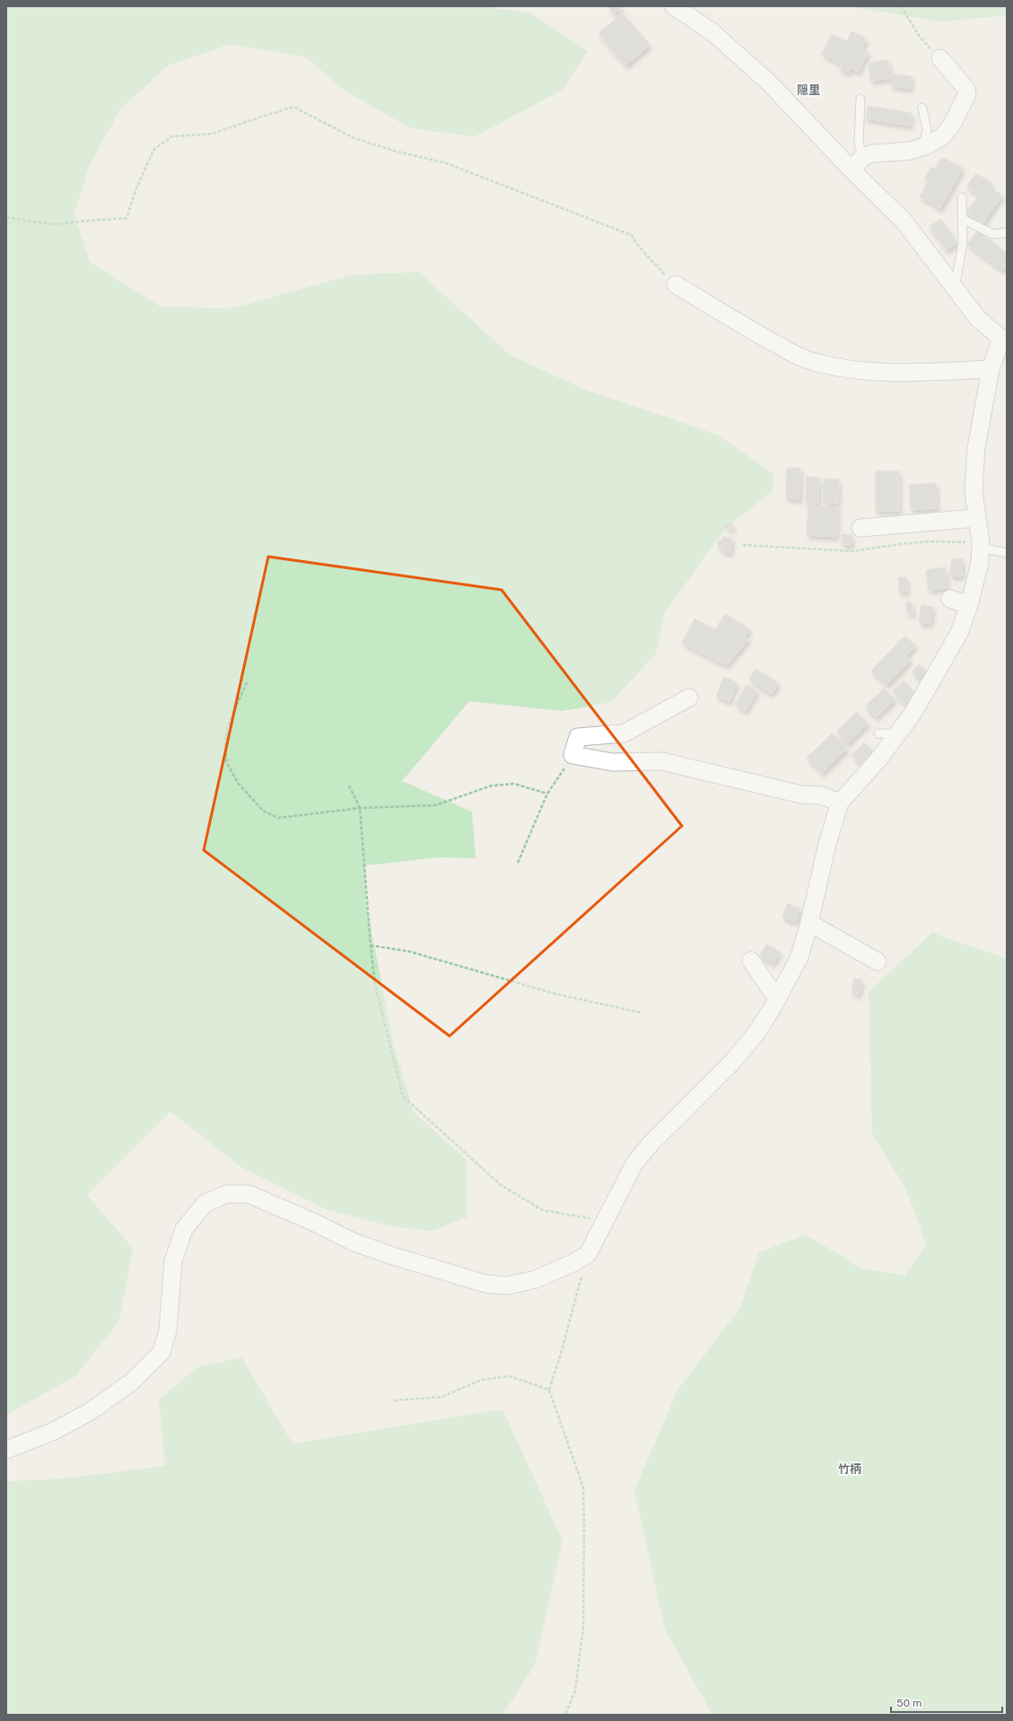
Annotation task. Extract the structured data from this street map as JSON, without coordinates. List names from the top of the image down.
{
  "districts": ["隠里", "竹柄"],
  "scale_bar": "50 m"
}
